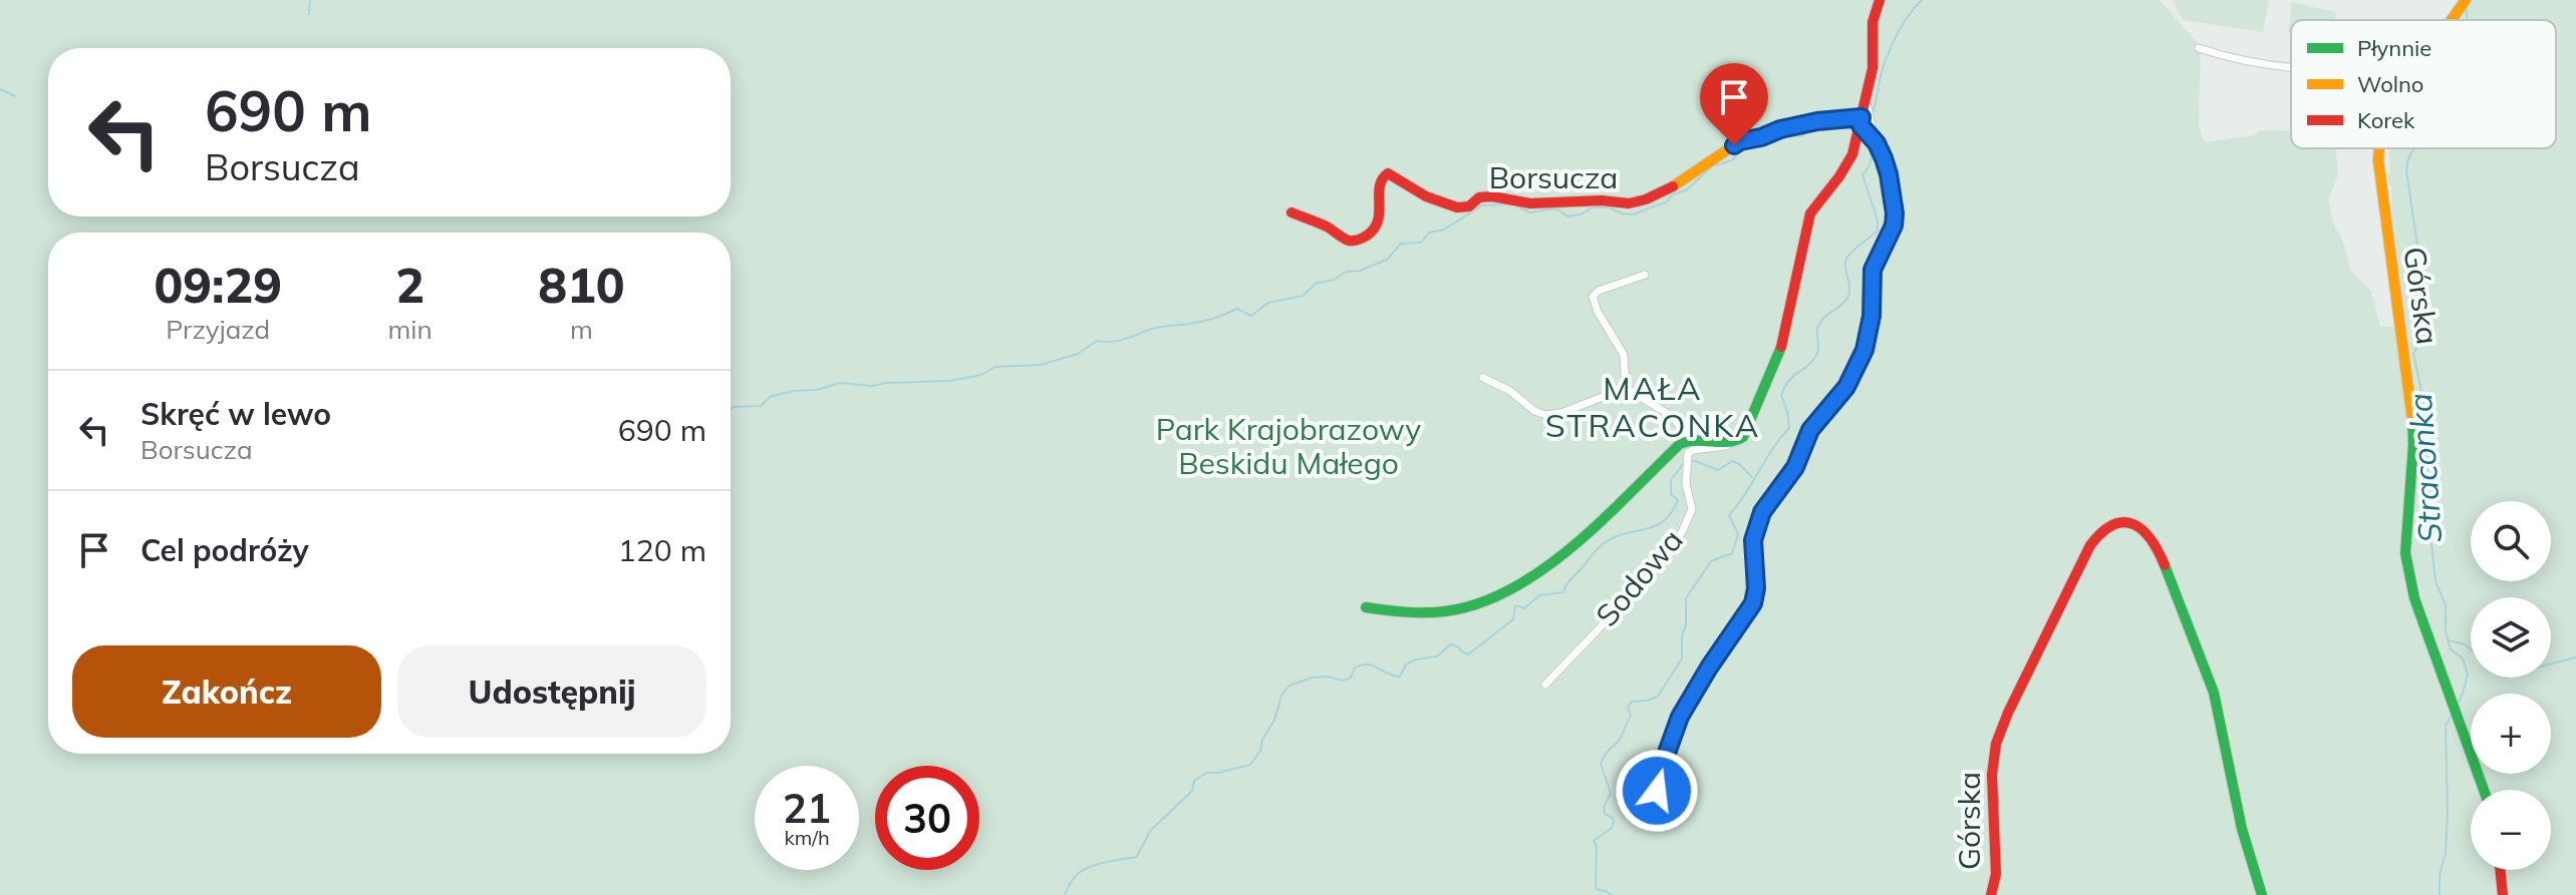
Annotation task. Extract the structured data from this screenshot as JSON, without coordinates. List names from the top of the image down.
{
  "streets": {
    "street": ["Borsucza", "Górska", "Sodowa"]
  },
  "districts": ["MAŁA STRACONKA"],
  "water": ["Straconka"],
  "parks": ["Park Krajobrazowy Beskidu Małego"],
  "legend": ["Płynnie", "Wolno", "Korek"],
  "page": {
    "turn": ["690 m", "Borsucza"],
    "eta": [
      "09:29",
      "Przyjazd",
      "2",
      "min",
      "810",
      "m"
    ],
    "list": [
      {
        "name": "Skręć w lewo",
        "note": "Borsucza",
        "value": "690 m"
      },
      {
        "name": "Cel podróży",
        "value": "120 m"
      }
    ],
    "map_buttons": ["+", "−"],
    "buttons": ["Zakończ", "Udostępnij"],
    "speed": "21 km/h",
    "limit": "30"
  }
}
